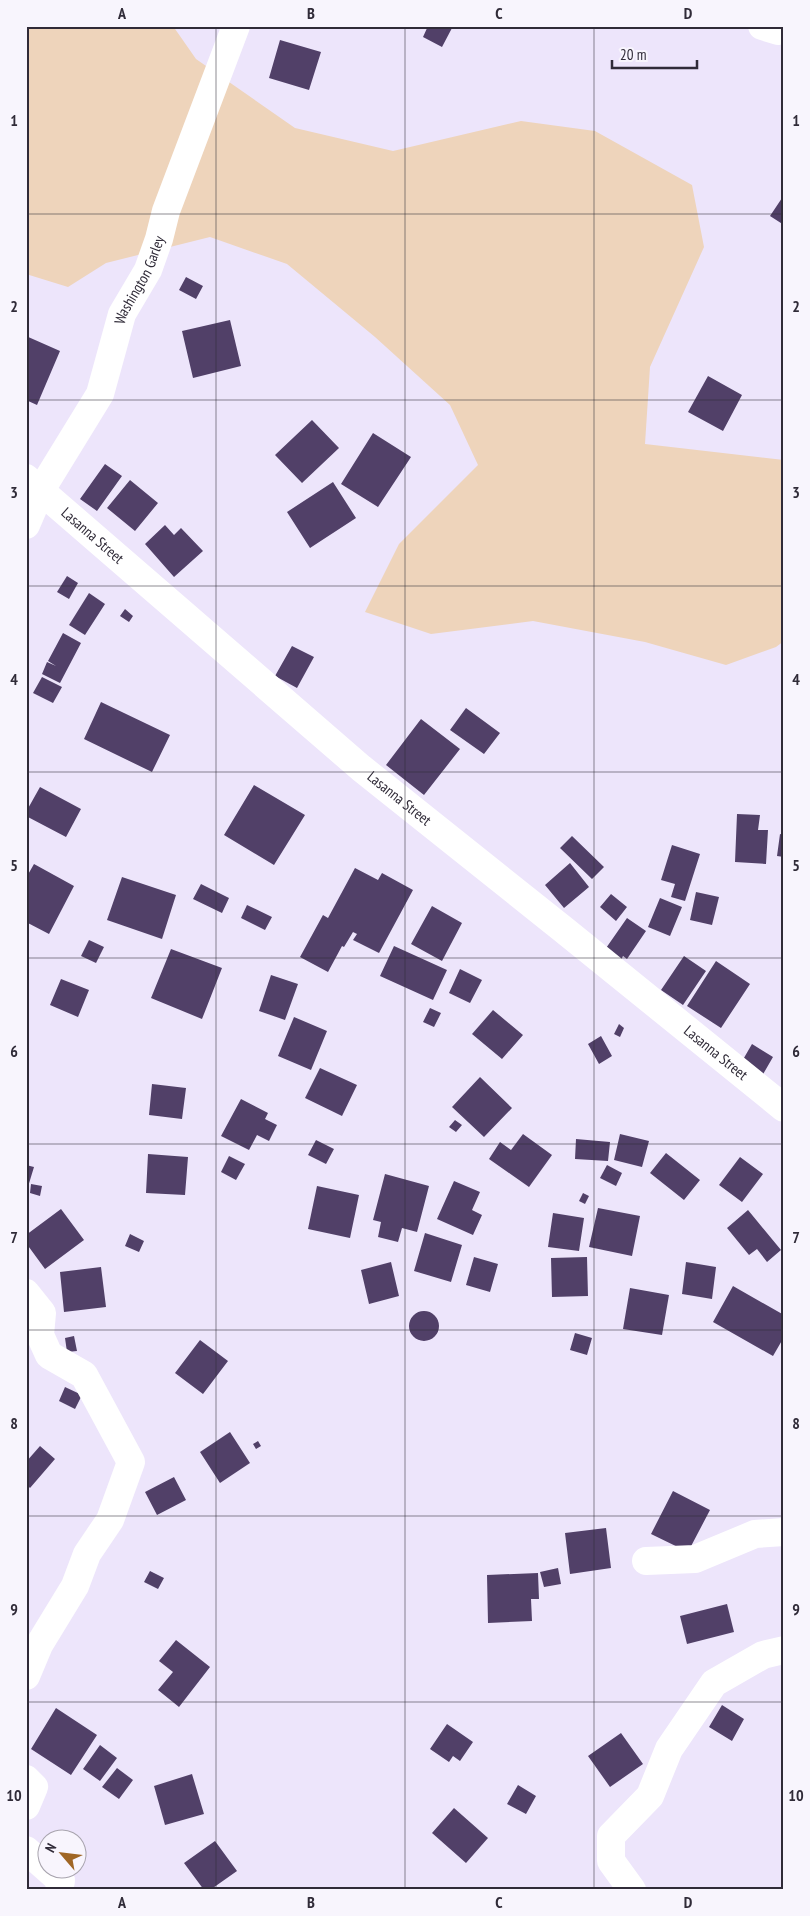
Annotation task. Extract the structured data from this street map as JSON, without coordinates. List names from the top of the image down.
{
  "streets": {
    "street": ["Washington Garley", "Lasanna Street"]
  },
  "crossings": [
    ["Washington Garley", "Lasanna Street"]
  ],
  "scale_bar": "20 m",
  "north": "top left",
  "grid": {
    "columns": [
      "A",
      "B",
      "C",
      "D"
    ],
    "rows": [
      "1",
      "2",
      "3",
      "4",
      "5",
      "6",
      "7",
      "8",
      "9",
      "10"
    ]
  }
}
